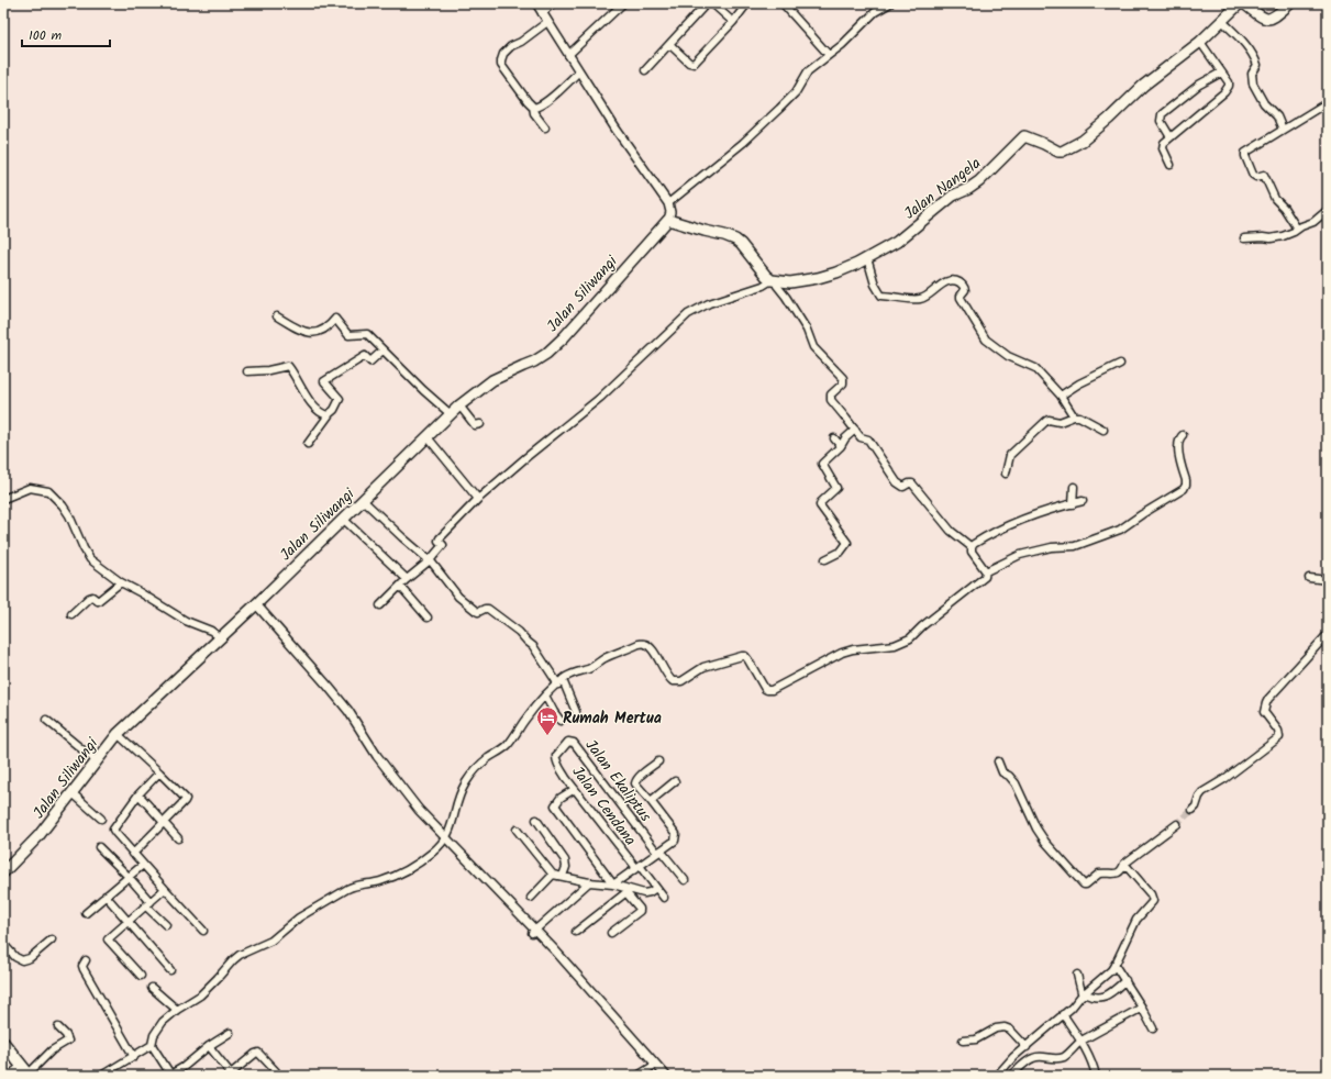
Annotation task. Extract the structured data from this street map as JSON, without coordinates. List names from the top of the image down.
{
  "streets": {
    "main road": ["Jalan Nangela", "Jalan Siliwangi"],
    "street": ["Jalan Ekaliptus", "Jalan Cendana"]
  },
  "crossings": [
    ["Jalan Ekaliptus", "Jalan Cendana"]
  ],
  "places": {
    "hotel": ["Rumah Mertua"]
  },
  "scale_bar": "100 m"
}
